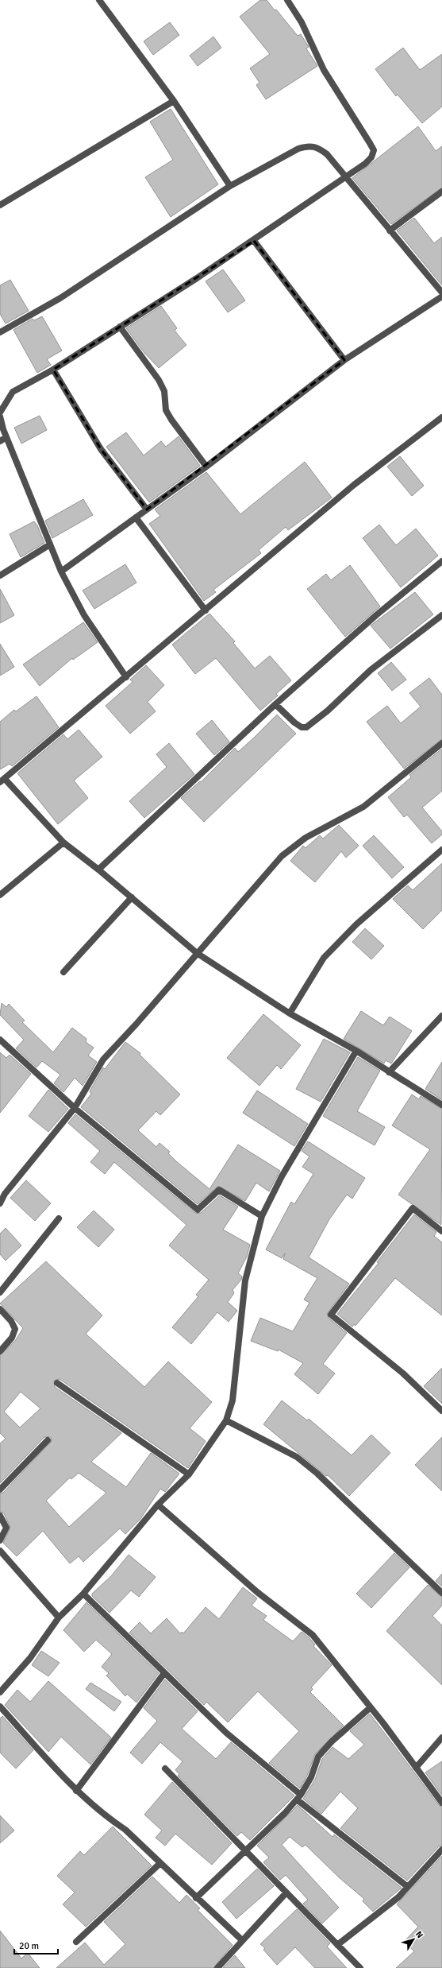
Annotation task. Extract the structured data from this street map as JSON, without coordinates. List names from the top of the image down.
{
  "scale_bar": "20 m",
  "north": "top right"
}
